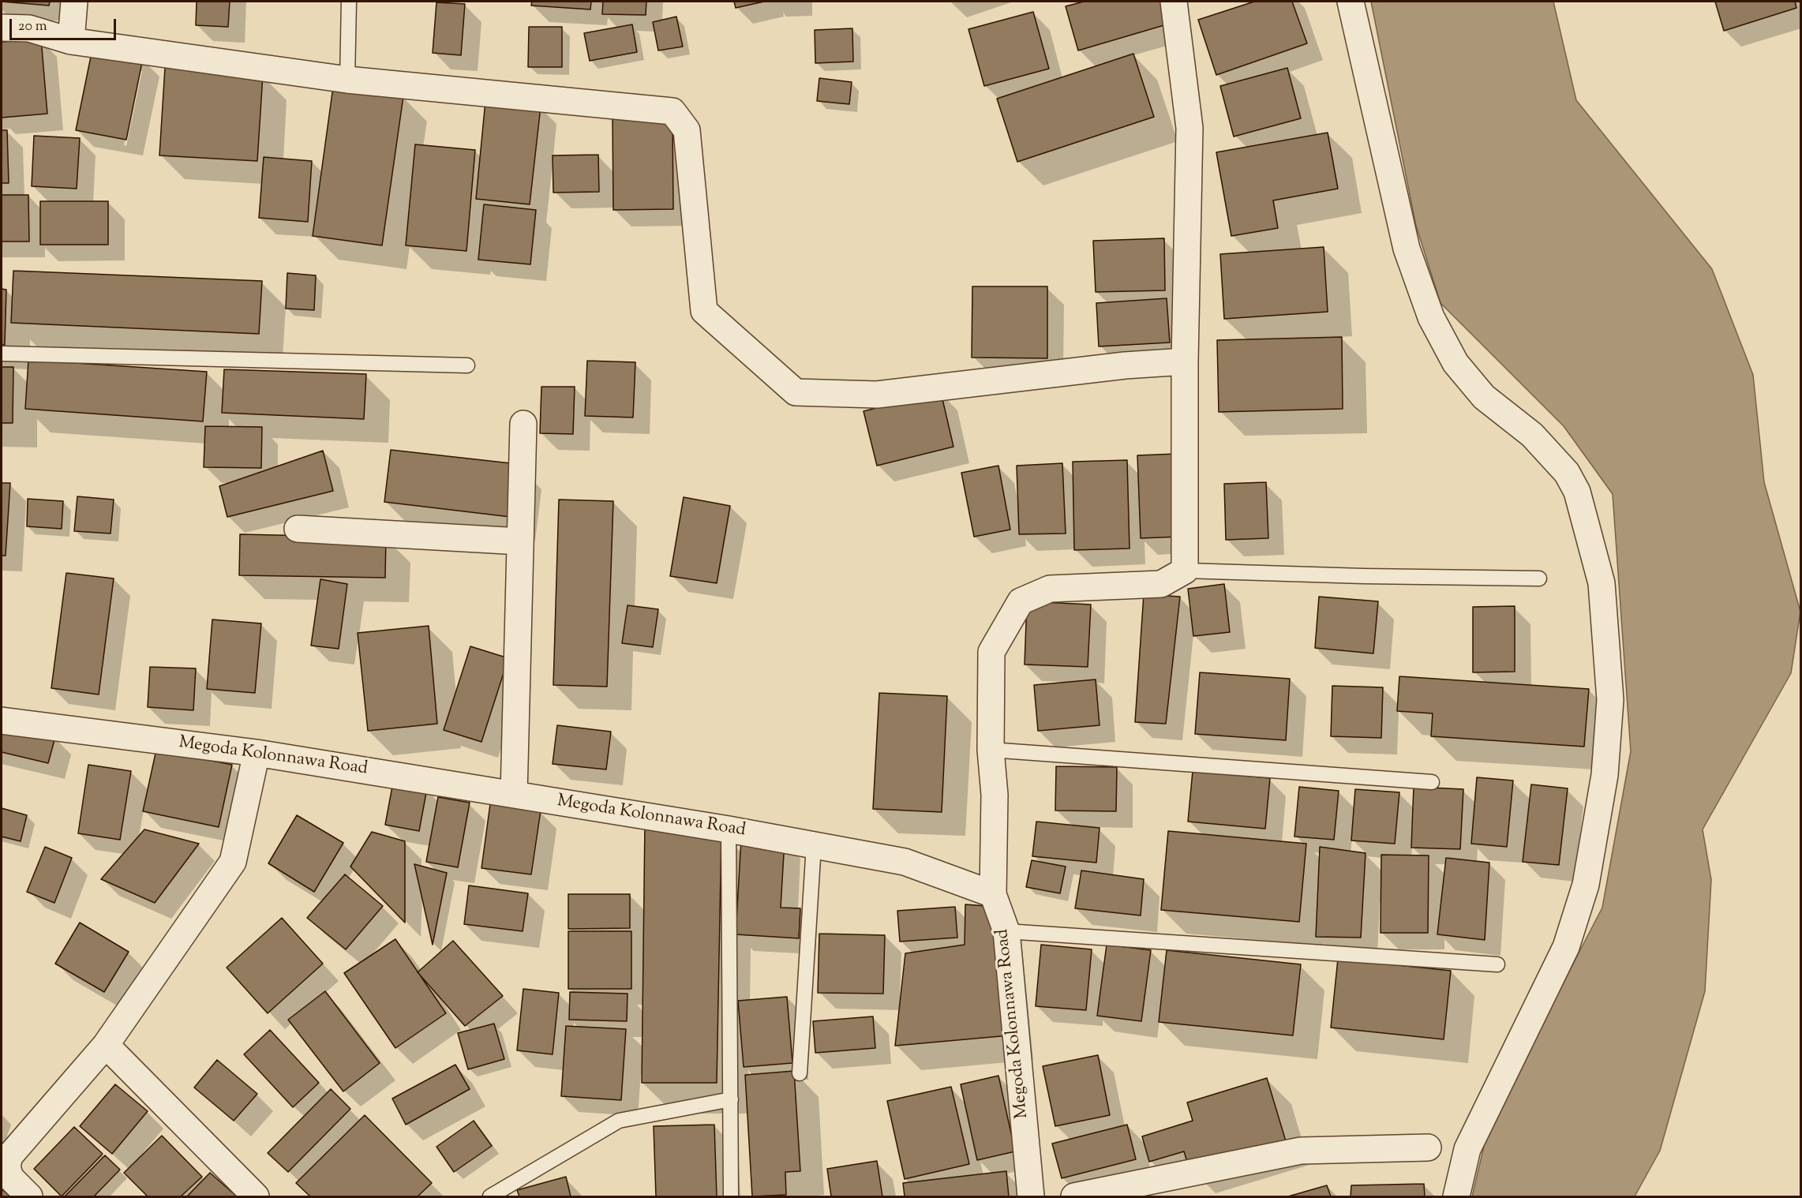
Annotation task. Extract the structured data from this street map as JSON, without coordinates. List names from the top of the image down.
{
  "streets": {
    "street": ["Megoda Kolonnawa Road"]
  },
  "scale_bar": "20 m"
}
